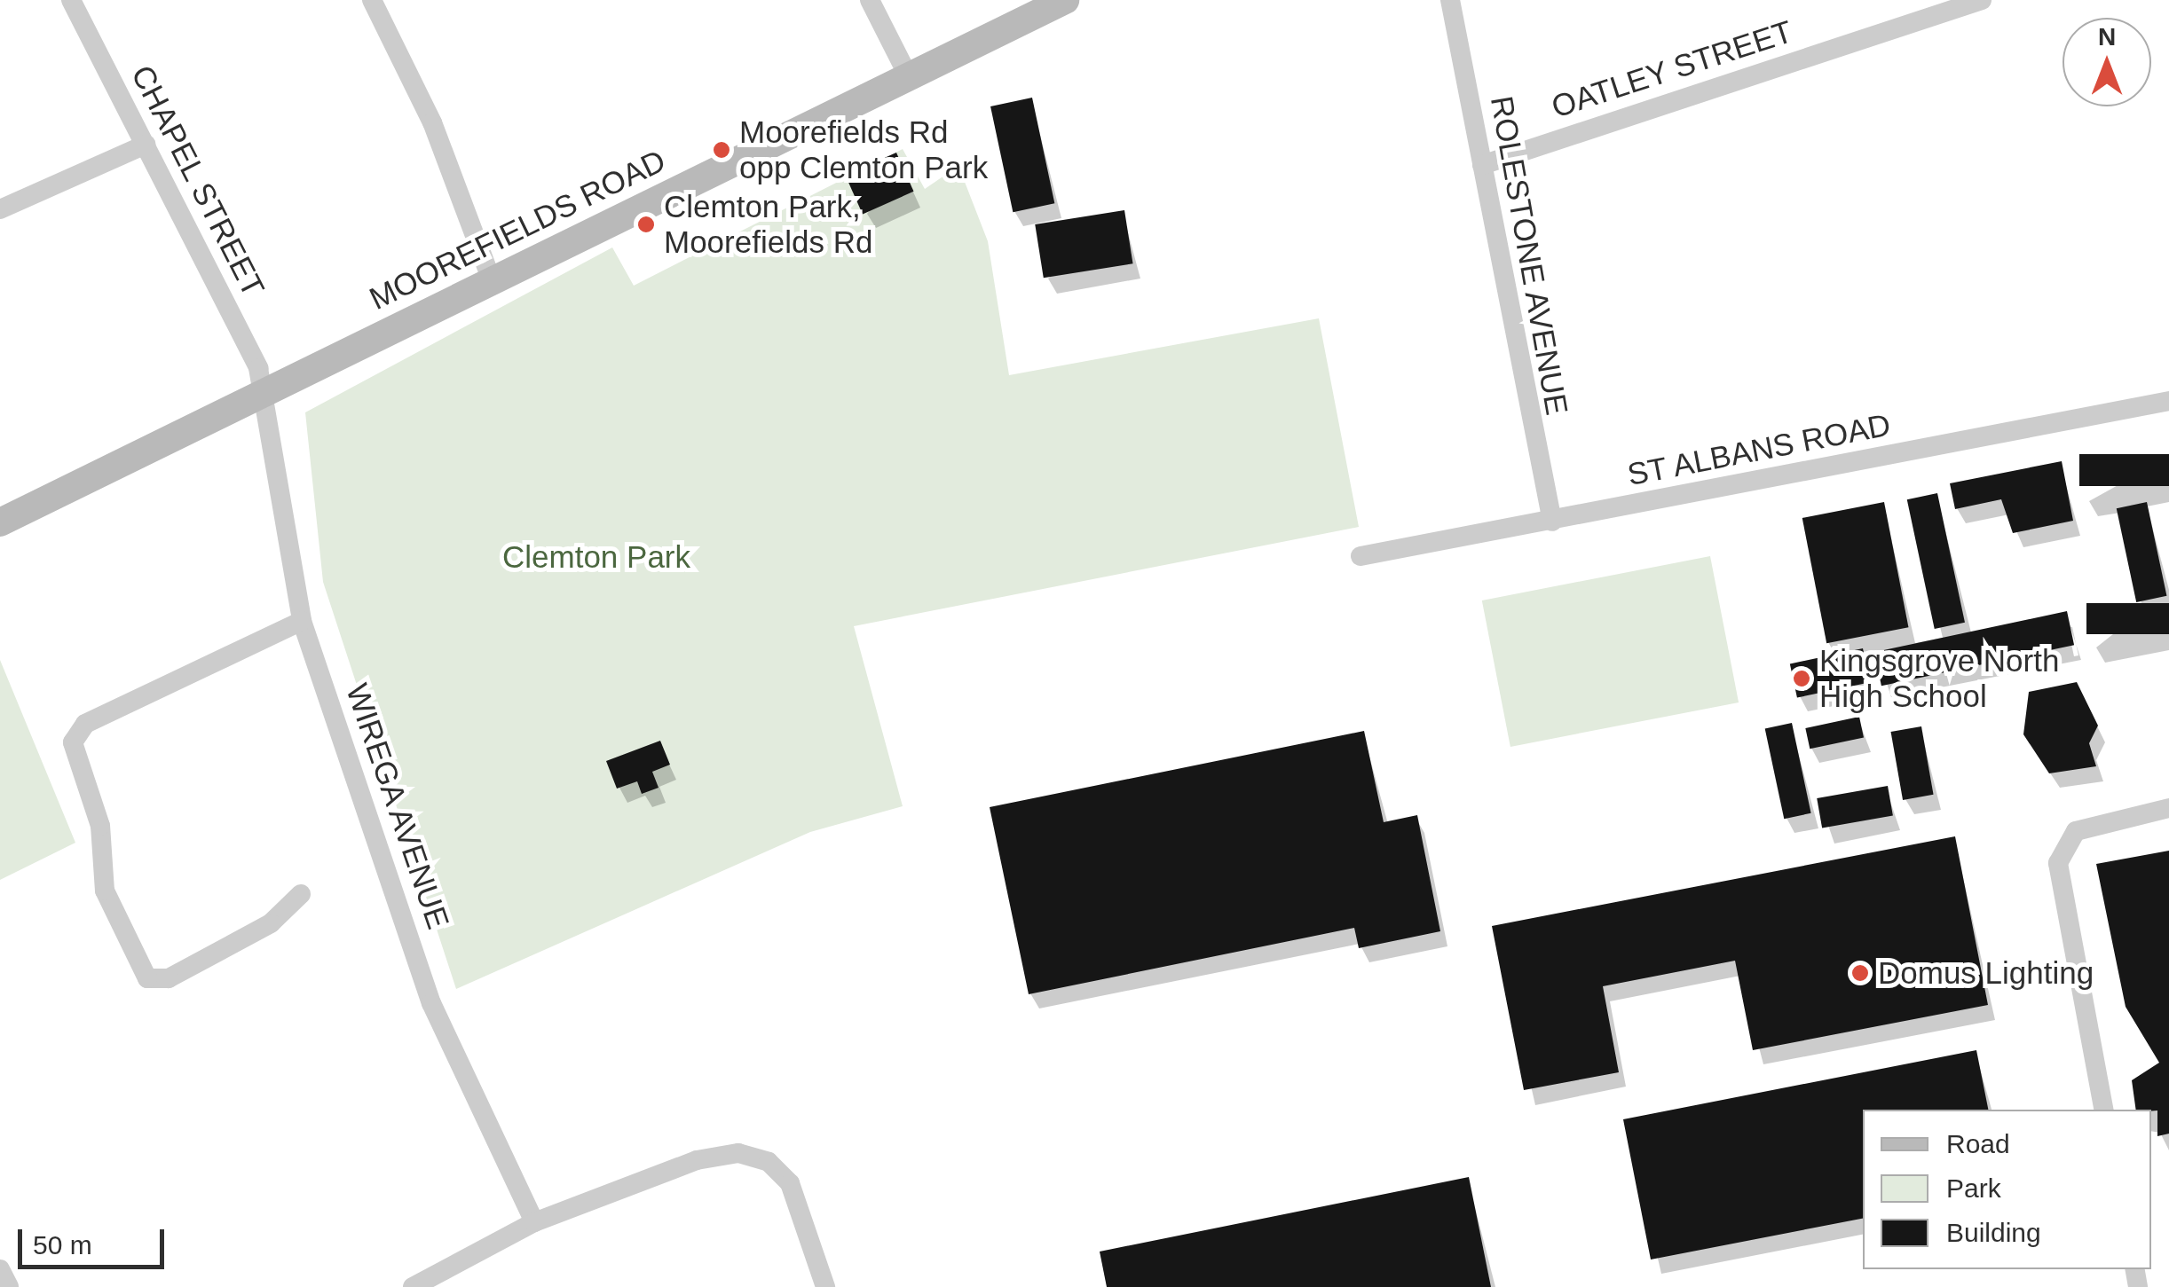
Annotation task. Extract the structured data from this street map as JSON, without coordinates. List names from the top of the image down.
{
  "streets": {
    "main road": ["MOOREFIELDS ROAD"],
    "street": [
      "OATLEY STREET",
      "CHAPEL STREET",
      "ROLESTONE AVENUE",
      "ST ALBANS ROAD",
      "WIREGA AVENUE"
    ]
  },
  "crossings": [
    ["OATLEY STREET", "ROLESTONE AVENUE"],
    ["CHAPEL STREET", "MOOREFIELDS ROAD"],
    ["CHAPEL STREET", "WIREGA AVENUE"],
    ["MOOREFIELDS ROAD", "WIREGA AVENUE"],
    ["ROLESTONE AVENUE", "ST ALBANS ROAD"]
  ],
  "parks": ["Clemton Park"],
  "places": [
    "Moorefields Rd opp Clemton Park",
    "Clemton Park, Moorefields Rd",
    "Kingsgrove North High School",
    "Domus Lighting"
  ],
  "legend": ["Road", "Park", "Building"],
  "scale_bar": "50 m",
  "north": "top"
}
